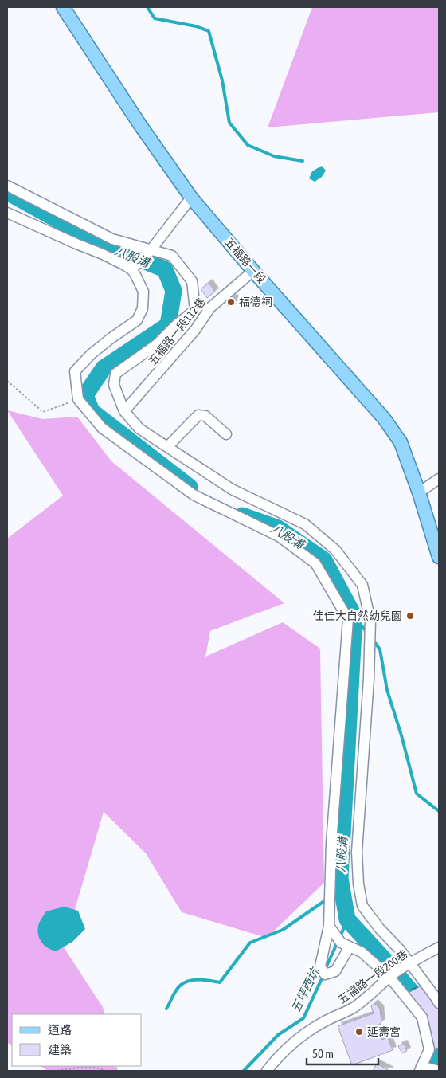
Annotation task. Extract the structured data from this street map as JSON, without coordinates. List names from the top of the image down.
{
  "streets": {
    "main road": ["五福路一段"],
    "lane": ["五福路一段112巷", "五福路一段200巷"]
  },
  "crossings": [
    ["五福路一段", "五福路一段112巷"]
  ],
  "water": ["八股溝", "五坪西坑"],
  "places": ["福德祠", "佳佳大自然幼兒園", "延壽宮"],
  "legend": ["道路", "建築"],
  "scale_bar": "50 m"
}
